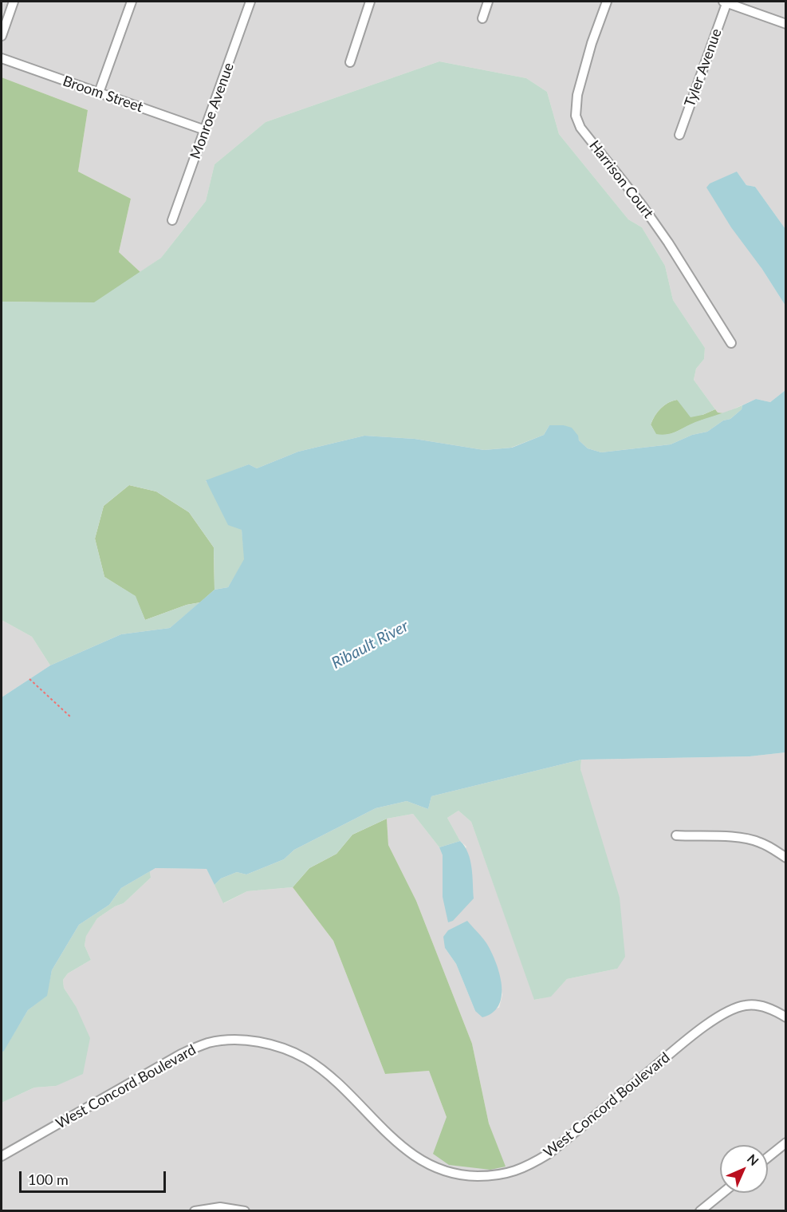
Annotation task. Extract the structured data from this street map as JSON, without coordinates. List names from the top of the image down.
{
  "streets": {
    "street": [
      "Tyler Avenue",
      "Broom Street",
      "Monroe Avenue",
      "Harrison Court",
      "West Concord Boulevard"
    ]
  },
  "crossings": [
    ["Broom Street", "Monroe Avenue"]
  ],
  "water": ["Ribault River"],
  "scale_bar": "100 m",
  "north": "top right"
}
